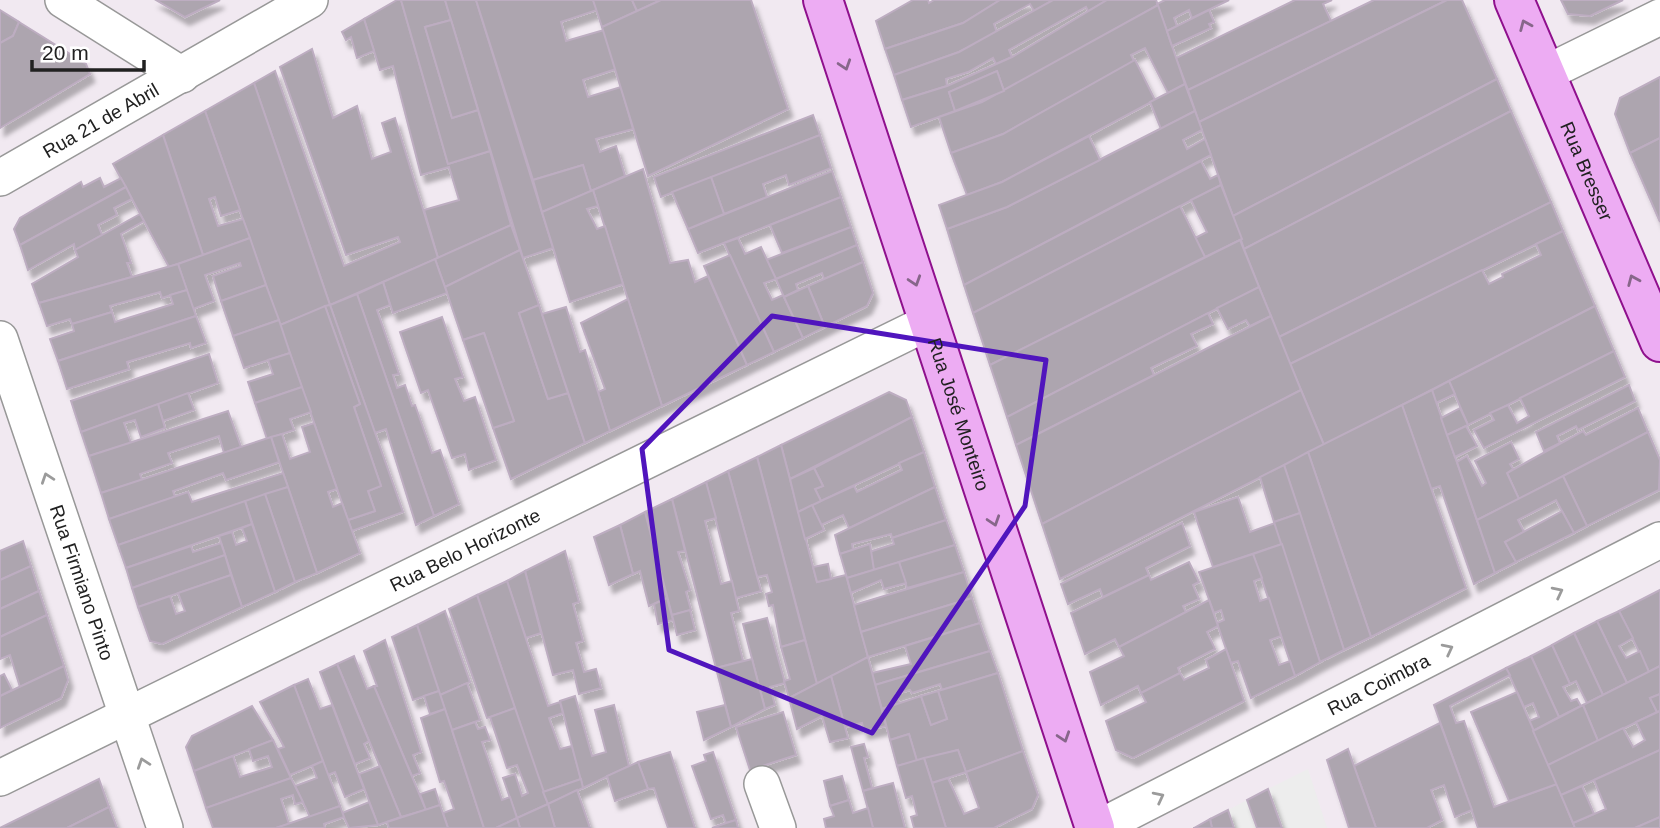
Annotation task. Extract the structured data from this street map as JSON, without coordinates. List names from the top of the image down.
{
  "streets": {
    "main road": ["Rua Bresser", "Rua José Monteiro"],
    "street": [
      "Rua 21 de Abril",
      "Rua Belo Horizonte",
      "Rua Firmiano Pinto",
      "Rua Coimbra"
    ]
  },
  "crossings": [
    ["Rua José Monteiro", "Rua Belo Horizonte"],
    ["Rua José Monteiro", "Rua Coimbra"],
    ["Rua Belo Horizonte", "Rua Firmiano Pinto"]
  ],
  "one_way": [
    "Rua Bresser",
    "Rua José Monteiro",
    "Rua Firmiano Pinto",
    "Rua Coimbra"
  ],
  "scale_bar": "20 m"
}
